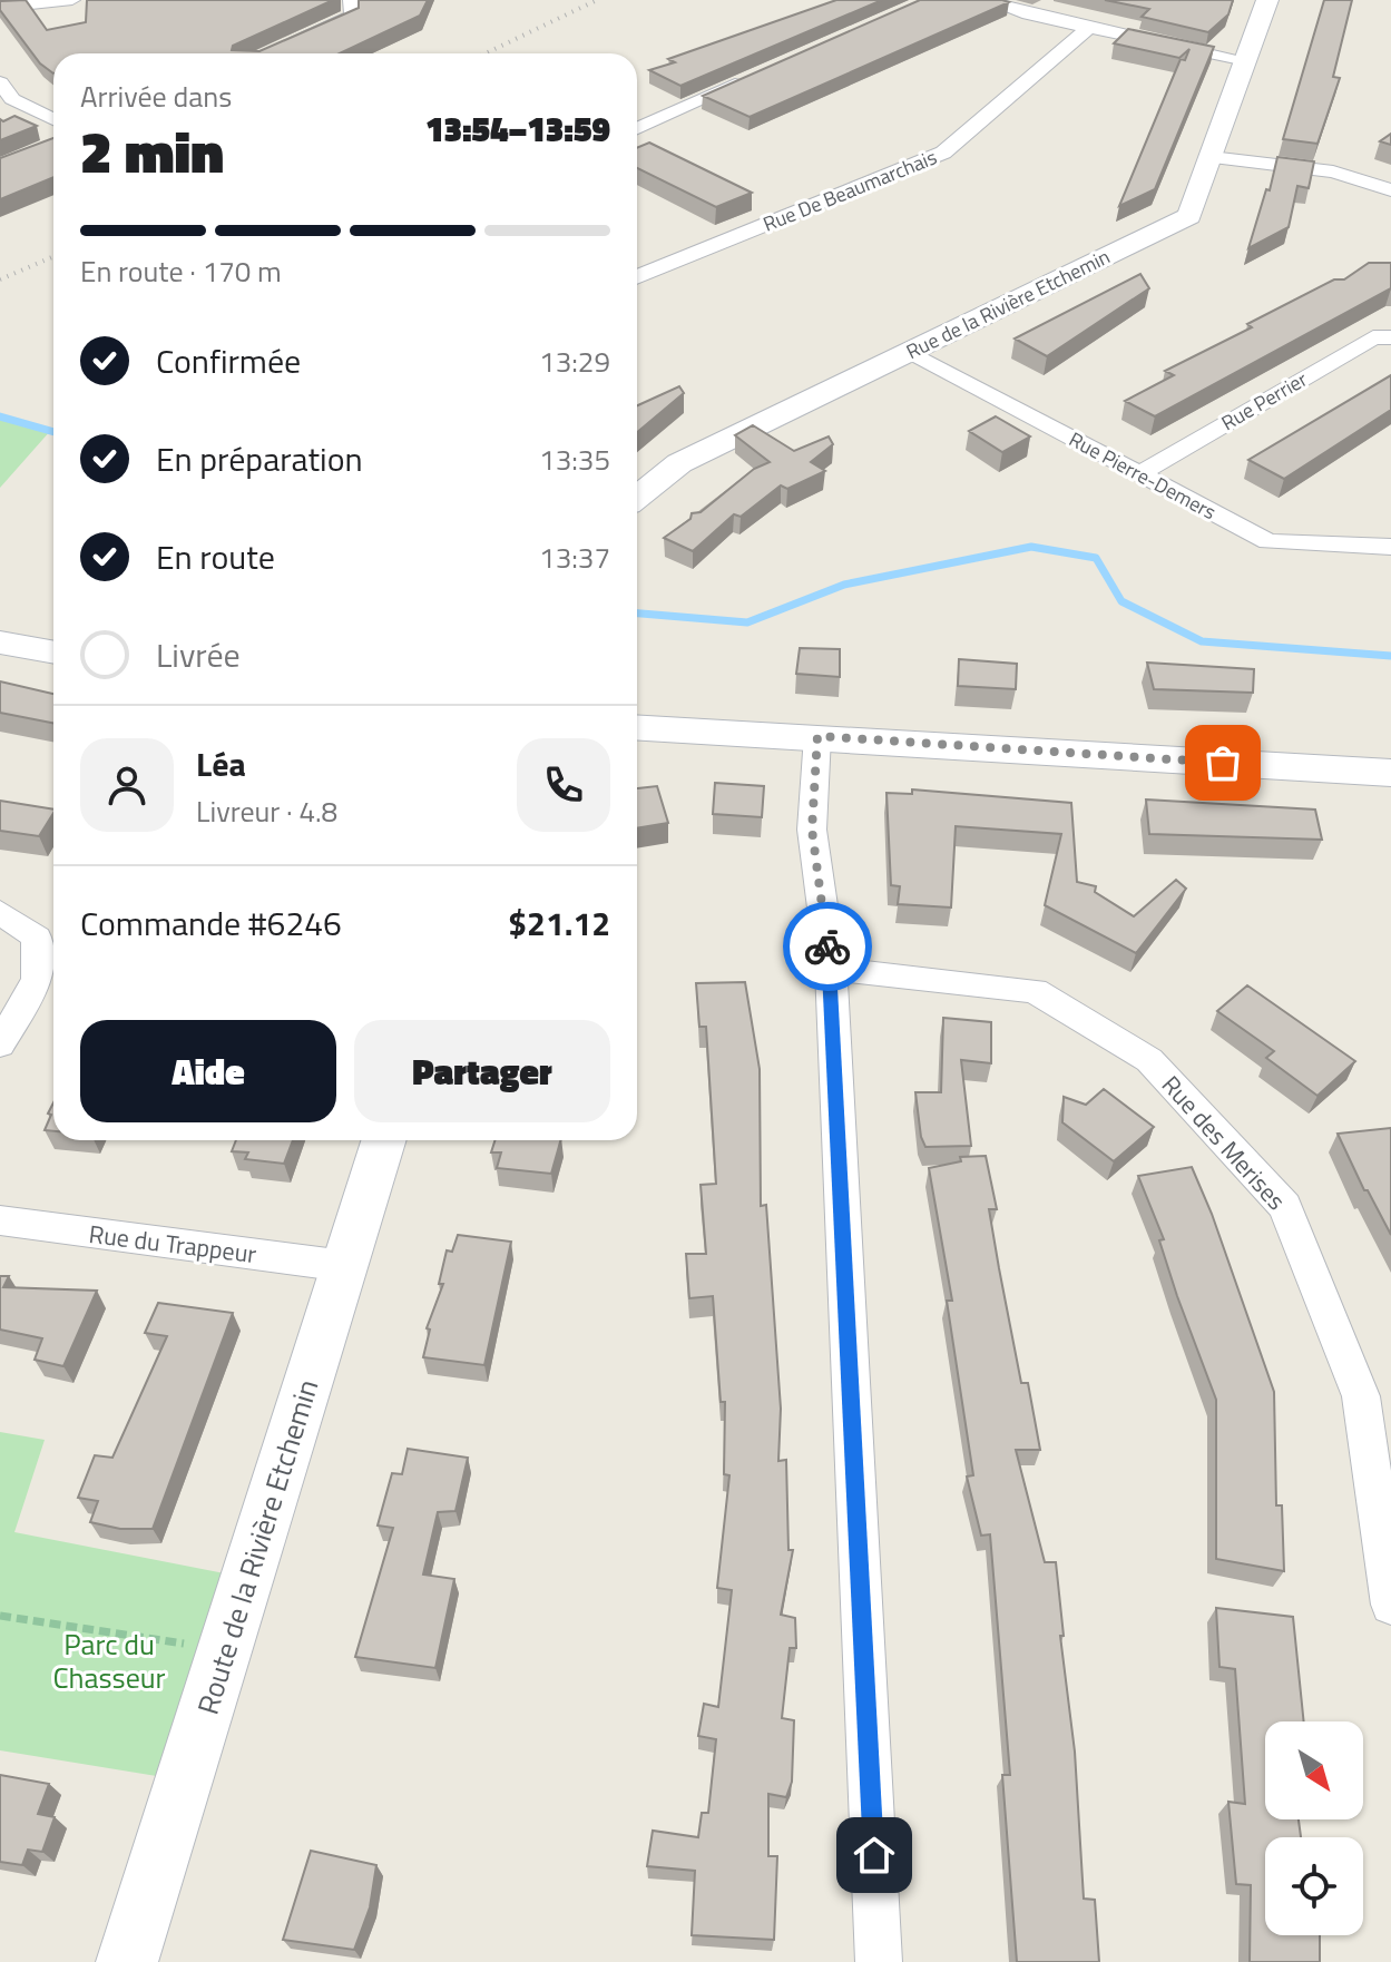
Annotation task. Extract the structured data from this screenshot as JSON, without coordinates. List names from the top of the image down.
{
  "streets": {
    "street": [
      "Rue De Beaumarchais",
      "Rue de la Rivière Etchemin",
      "Rue Perrier",
      "Rue Pierre-Demers",
      "Rue des Merises",
      "Rue du Trappeur",
      "Route de la Rivière Etchemin"
    ]
  },
  "crossings": [
    ["Rue de la Rivière Etchemin", "Rue Pierre-Demers"],
    ["Rue Perrier", "Rue Pierre-Demers"],
    ["Rue du Trappeur", "Route de la Rivière Etchemin"]
  ],
  "parks": ["Parc du Chasseur"],
  "north": "bottom right",
  "page": {
    "heading": ["2 min", "Arrivée dans", "13:54–13:59"],
    "panel": [
      "Léa",
      "Livreur · 4.8",
      "Commande #6246",
      "$21.12"
    ],
    "bar": "En route · 170 m",
    "list": [
      ["Confirmée", "13:29"],
      ["En préparation", "13:35"],
      ["En route", "13:37"],
      "Livrée"
    ],
    "buttons": ["Aide", "Partager"]
  }
}
